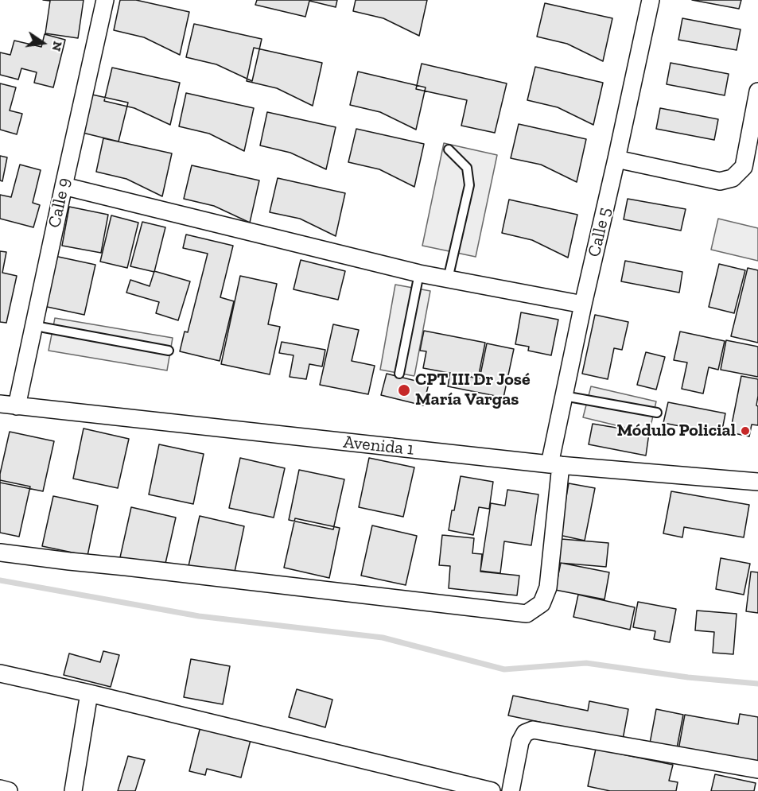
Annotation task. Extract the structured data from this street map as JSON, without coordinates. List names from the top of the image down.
{
  "streets": {
    "street": ["Calle 9", "Calle 5", "Avenida 1"]
  },
  "crossings": [
    ["Calle 9", "Avenida 1"],
    ["Calle 5", "Avenida 1"]
  ],
  "places": ["CPT III Dr José María Vargas", "Módulo Policial"],
  "north": "right"
}
